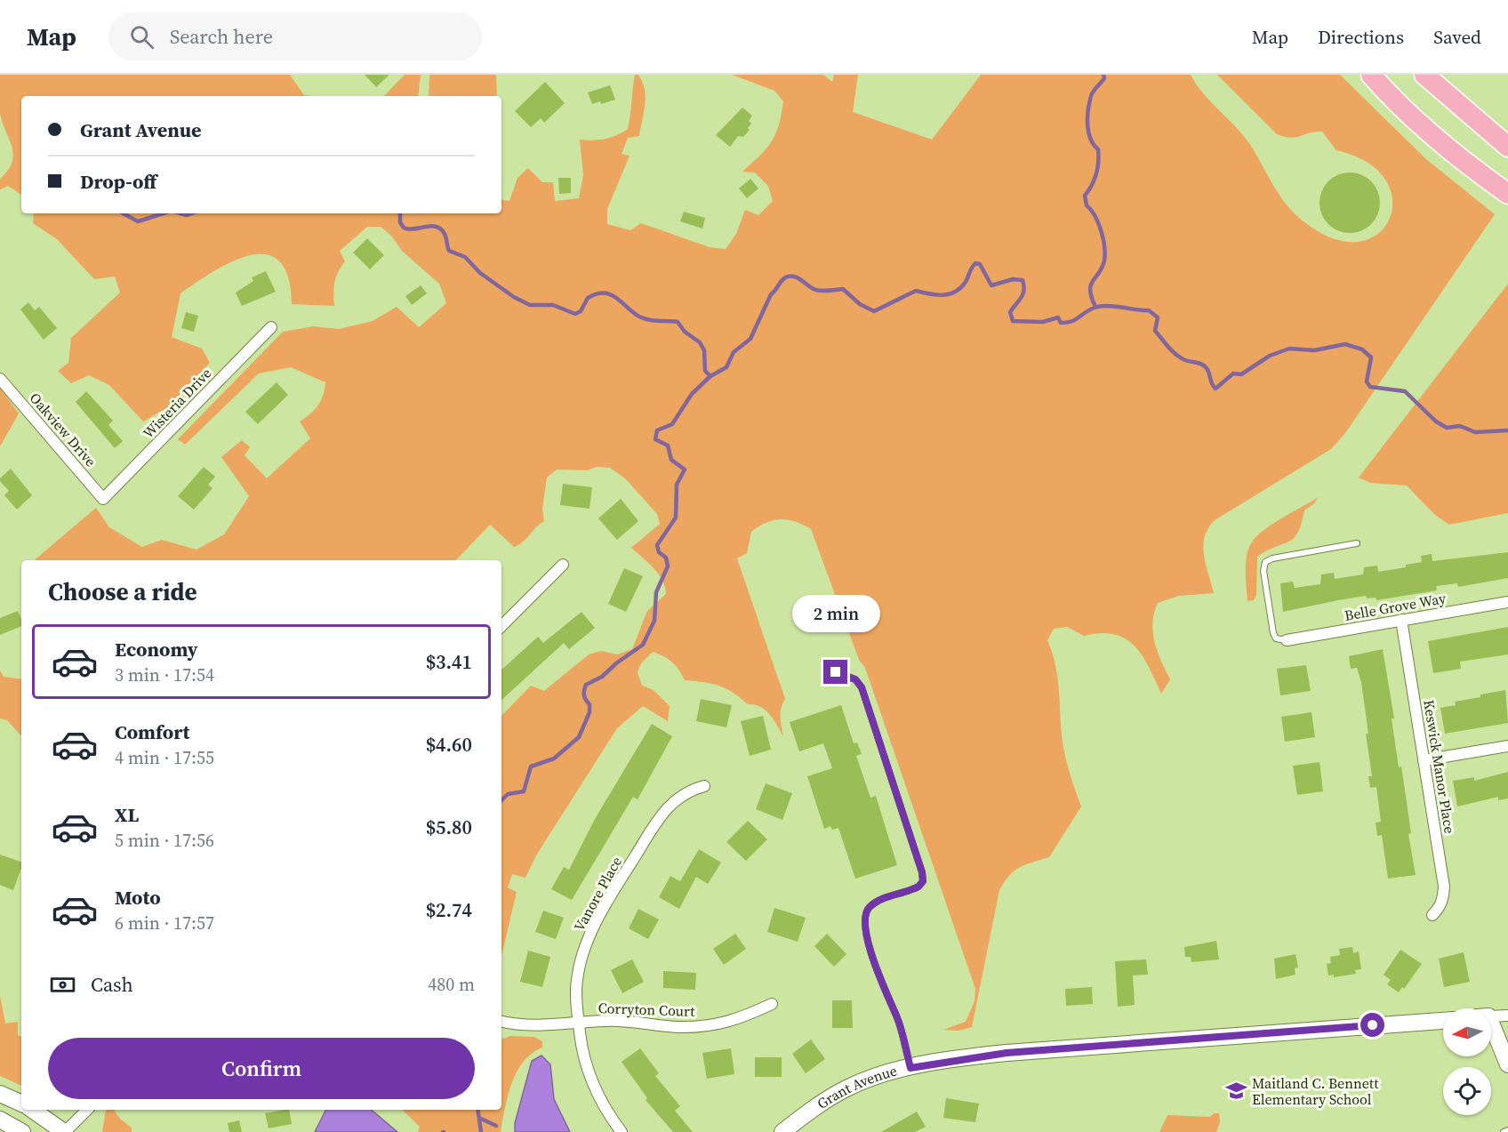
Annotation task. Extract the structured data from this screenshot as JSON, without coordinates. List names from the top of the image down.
{
  "streets": {
    "street": [
      "Wisteria Drive",
      "Oakview Drive",
      "Belle Grove Way",
      "Keswick Manor Place",
      "Vanore Place",
      "Corryton Court",
      "Grant Avenue"
    ]
  },
  "crossings": [
    ["Wisteria Drive", "Oakview Drive"],
    ["Belle Grove Way", "Keswick Manor Place"],
    ["Vanore Place", "Corryton Court"]
  ],
  "places": {
    "school or university": ["Maitland C. Bennett Elementary School"]
  },
  "north": "left",
  "page": {
    "header": "Map",
    "search": "Search here",
    "nav": ["Map", "Directions", "Saved"],
    "banner": ["Grant Avenue", "Drop-off"],
    "heading": "Choose a ride",
    "bubble": "2 min",
    "list": [
      {
        "name": "Economy",
        "note": "3 min · 17:54",
        "value": "$3.41"
      },
      {
        "name": "Comfort",
        "note": "4 min · 17:55",
        "value": "$4.60"
      },
      {
        "name": "XL",
        "note": "5 min · 17:56",
        "value": "$5.80"
      },
      {
        "name": "Moto",
        "note": "6 min · 17:57",
        "value": "$2.74"
      }
    ],
    "pay": ["Cash", "480 m"],
    "buttons": "Confirm"
  }
}
